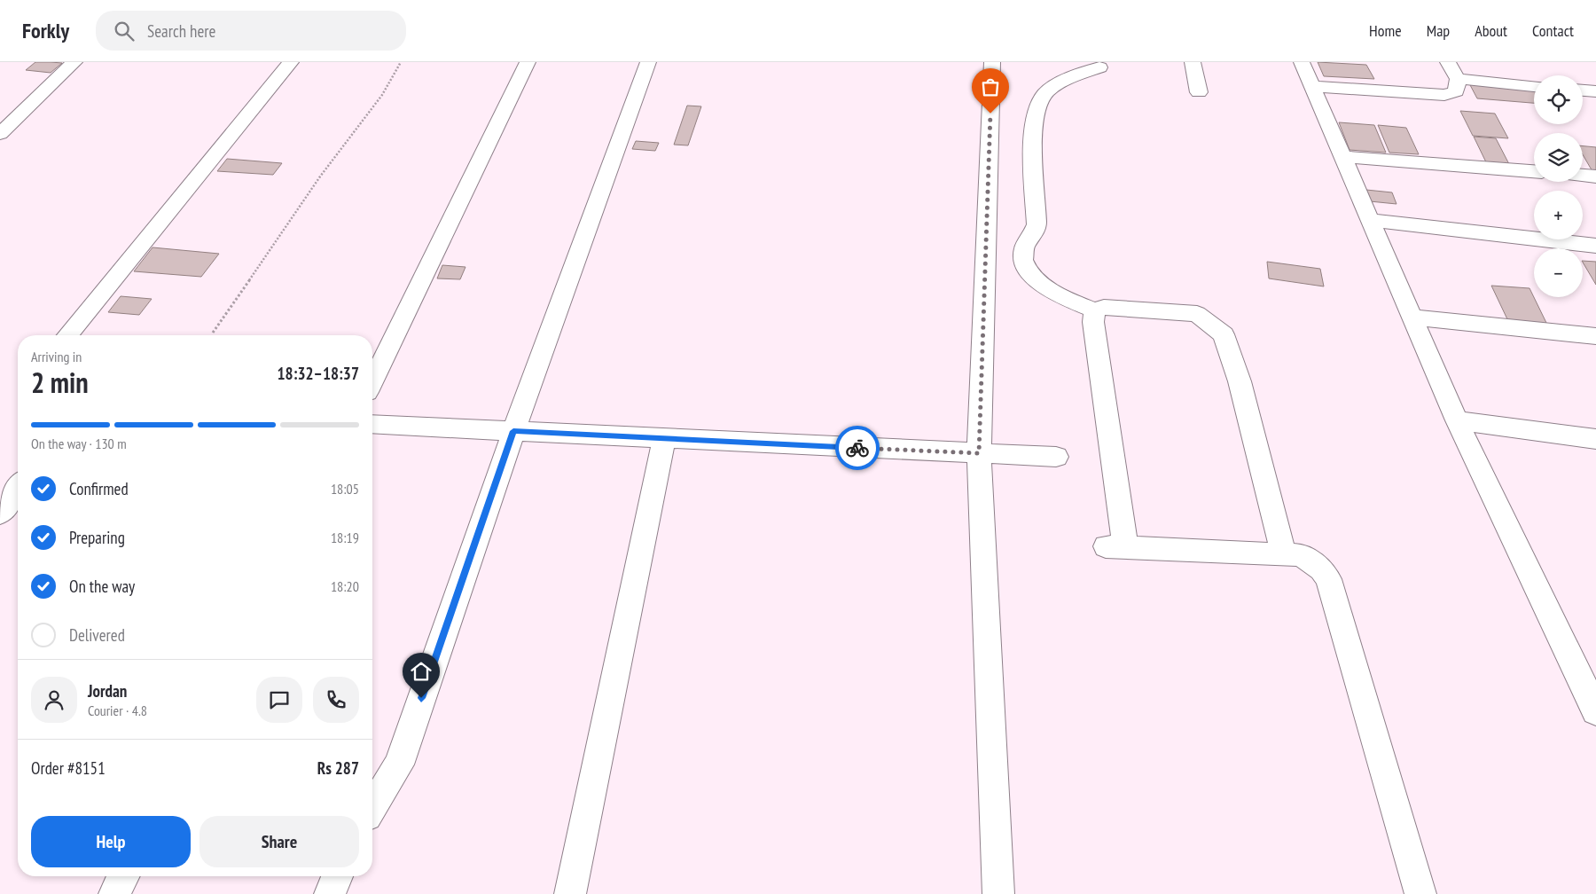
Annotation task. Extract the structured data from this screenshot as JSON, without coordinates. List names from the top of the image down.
{
  "page": {
    "header": "Forkly",
    "search": "Search here",
    "nav": [
      "Home",
      "Map",
      "About",
      "Contact"
    ],
    "map_buttons": ["+", "−"],
    "heading": ["2 min", "Arriving in", "18:32–18:37"],
    "panel": [
      "Jordan",
      "Courier · 4.8",
      "Order #8151",
      "Rs 287"
    ],
    "bar": "On the way · 130 m",
    "list": [
      ["Confirmed", "18:05"],
      ["Preparing", "18:19"],
      ["On the way", "18:20"],
      "Delivered"
    ],
    "buttons": ["Help", "Share"]
  }
}
